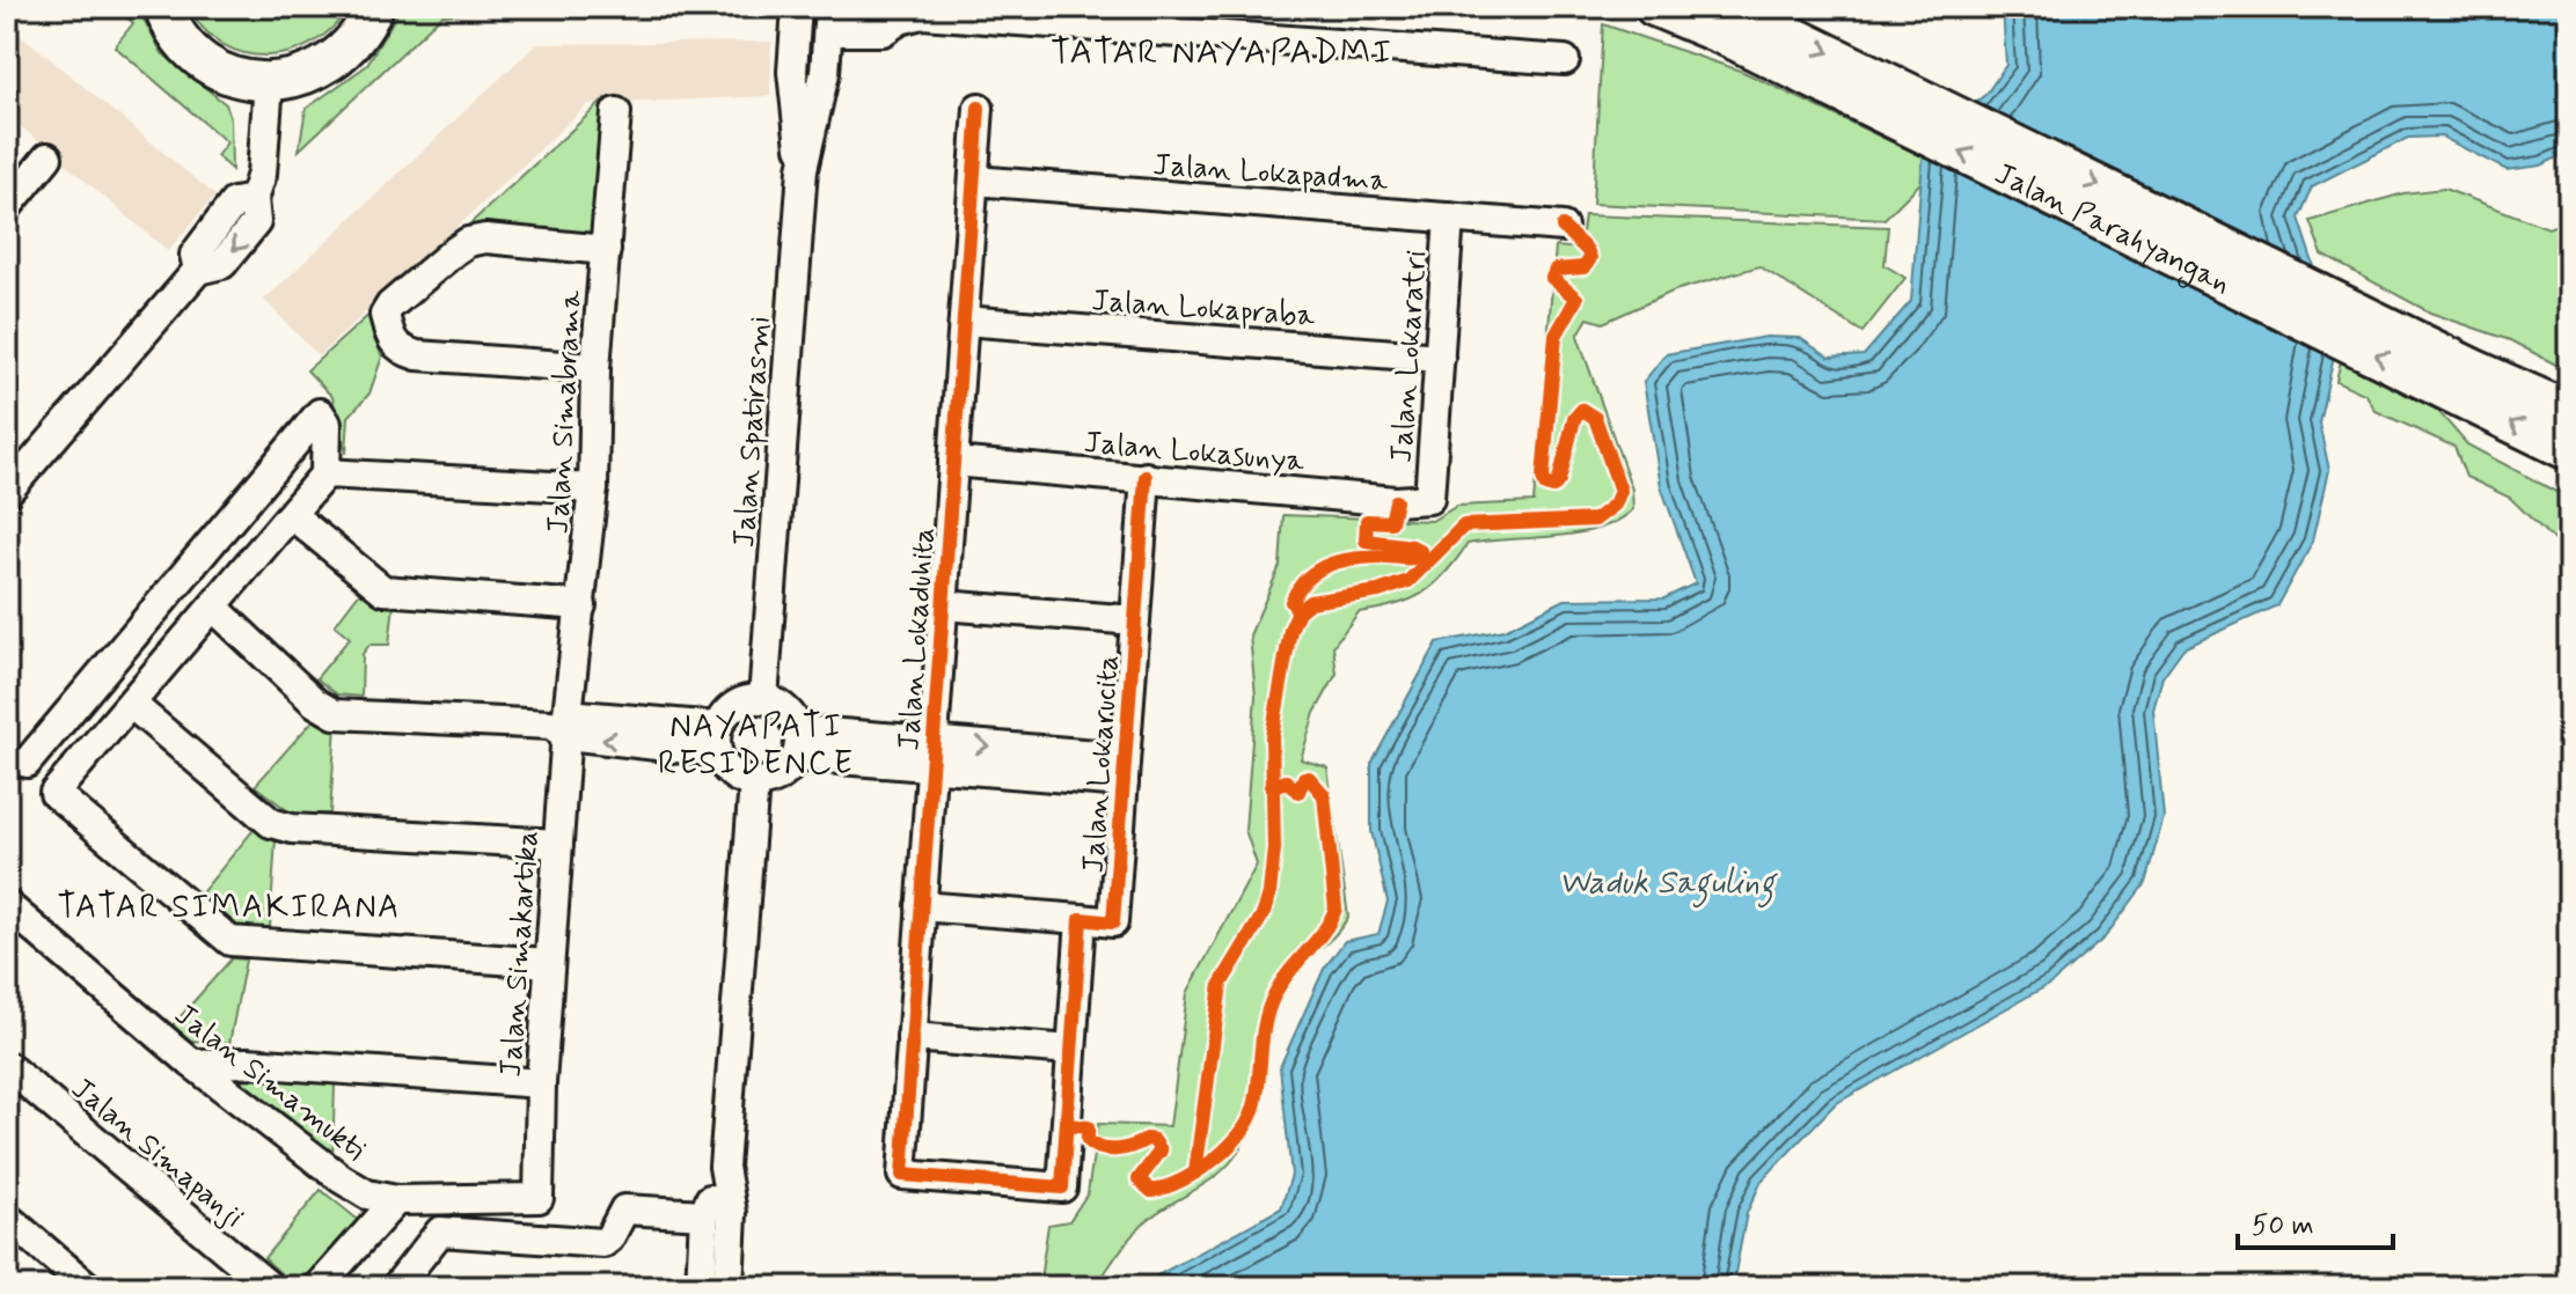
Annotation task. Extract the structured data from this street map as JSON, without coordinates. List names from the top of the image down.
{
  "streets": {
    "main road": ["Jalan Parahyangan"],
    "street": [
      "Jalan Lokapadma",
      "Jalan Lokapraba",
      "Jalan Lokaratri",
      "Jalan Simabrama",
      "Jalan Spatirasmi",
      "Jalan Lokasunya",
      "Jalan Lokaduhita",
      "Jalan Lokarucita",
      "Jalan Simakartika",
      "Jalan Simamukti",
      "Jalan Simapanji"
    ]
  },
  "crossings": [
    ["Jalan Lokapadma", "Jalan Lokaratri"],
    ["Jalan Lokapadma", "Jalan Lokaduhita"],
    ["Jalan Lokapraba", "Jalan Lokaratri"],
    ["Jalan Lokapraba", "Jalan Lokaduhita"],
    ["Jalan Lokaratri", "Jalan Lokasunya"],
    ["Jalan Simabrama", "Jalan Simakartika"],
    ["Jalan Lokasunya", "Jalan Lokaduhita"],
    ["Jalan Lokasunya", "Jalan Lokarucita"],
    ["Jalan Lokaduhita", "Jalan Lokarucita"],
    ["Jalan Simakartika", "Jalan Simamukti"]
  ],
  "districts": ["TATAR NAYAPADMI", "NAYAPATI RESIDENCE", "TATAR SIMAKIRANA"],
  "water": ["Waduk Saguling"],
  "scale_bar": "50 m"
}
